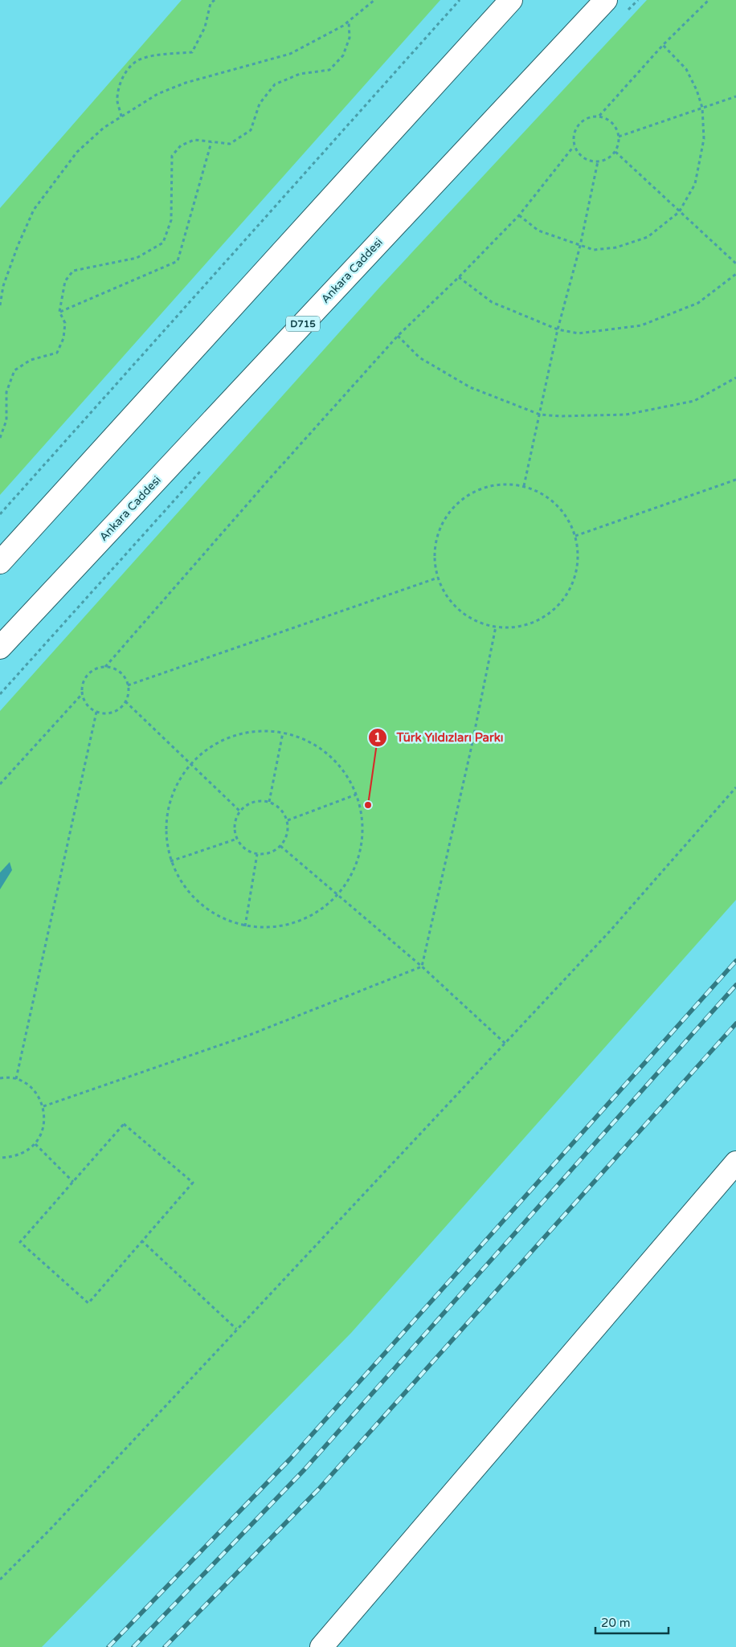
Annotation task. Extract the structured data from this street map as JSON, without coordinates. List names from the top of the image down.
{
  "streets": {
    "main road": ["Ankara Caddesi", "D715"]
  },
  "places": ["Türk Yıldızları Parkı"],
  "scale_bar": "20 m"
}
